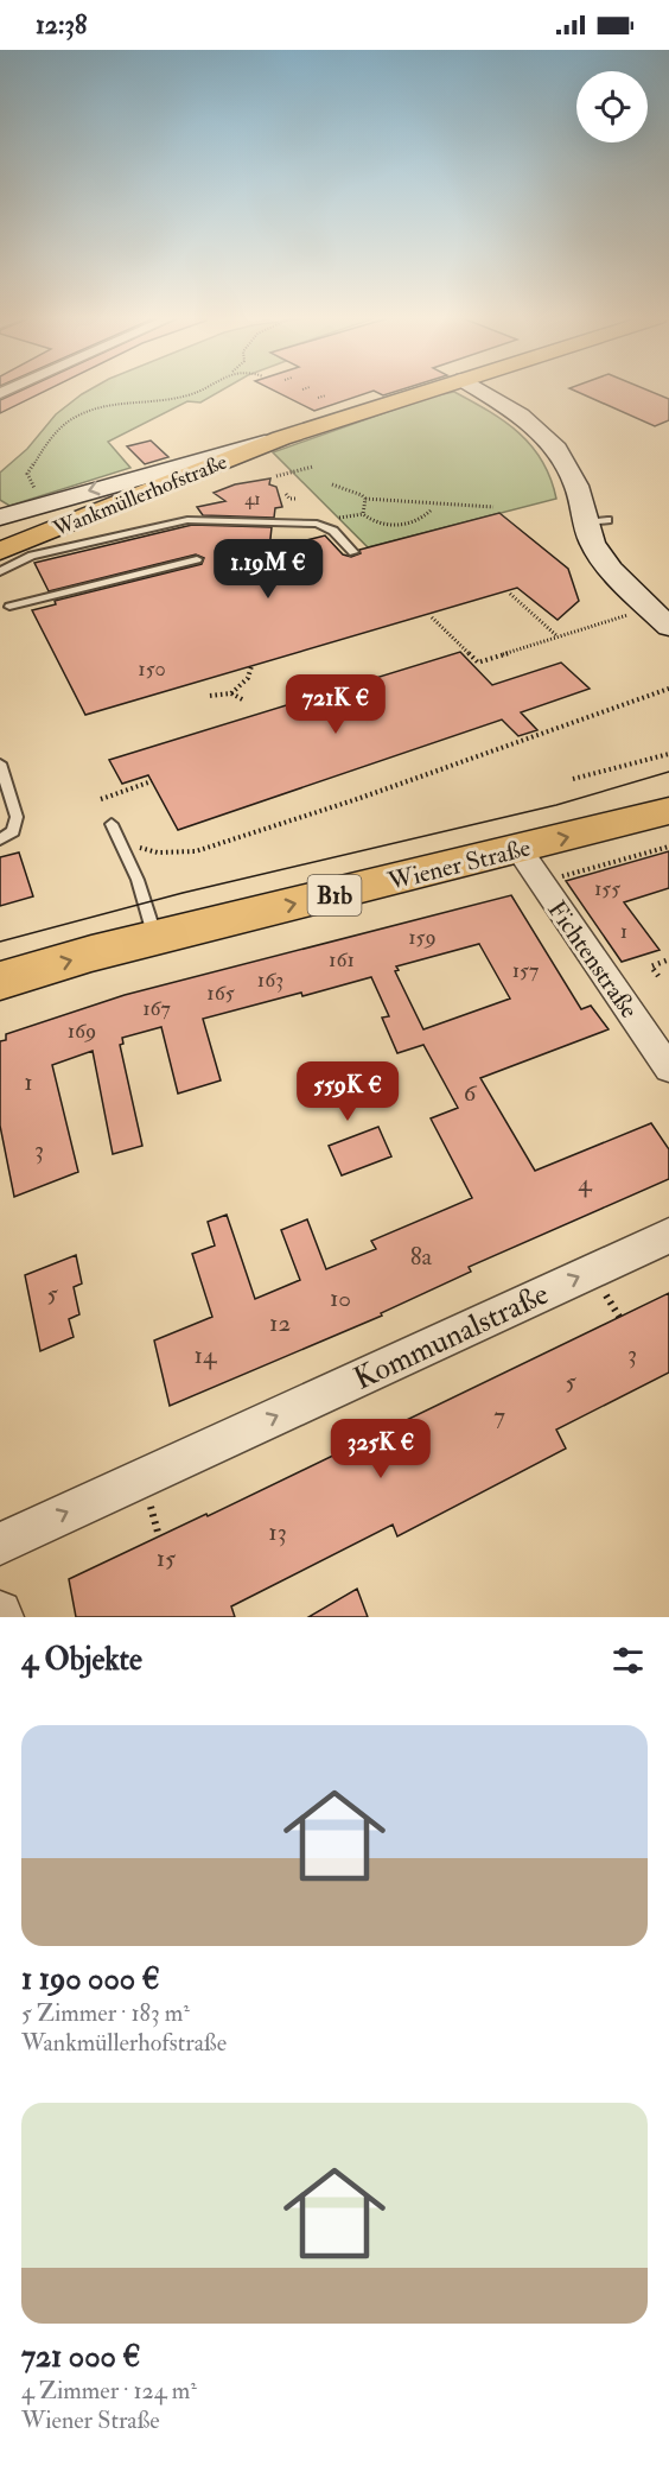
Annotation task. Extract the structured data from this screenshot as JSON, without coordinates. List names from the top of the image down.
{
  "streets": {
    "main road": ["Wankmüllerhofstraße", "Wiener Straße", "B1b"],
    "street": ["Fichtenstraße", "Kommunalstraße"]
  },
  "crossings": [
    ["Wiener Straße", "Fichtenstraße"]
  ],
  "one_way": ["Wiener Straße", "Kommunalstraße"],
  "house_numbers": [
    "41",
    "150",
    "155",
    "1",
    "159",
    "161",
    "157",
    "163",
    "165",
    "167",
    "169",
    "1",
    "6",
    "3",
    "4",
    "8a",
    "5",
    "10",
    "12",
    "3",
    "14",
    "5",
    "7",
    "13",
    "15"
  ],
  "page": {
    "status": "12:38",
    "price": [
      "1.19M €",
      "721K €",
      "559K €",
      "325K €"
    ],
    "heading": "4 Objekte",
    "list": [
      {
        "name": "1 190 000 €",
        "note": "5 Zimmer · 183 m² · Wankmüllerhofstraße"
      },
      {
        "name": "721 000 €",
        "note": "4 Zimmer · 124 m² · Wiener Straße"
      }
    ]
  }
}
